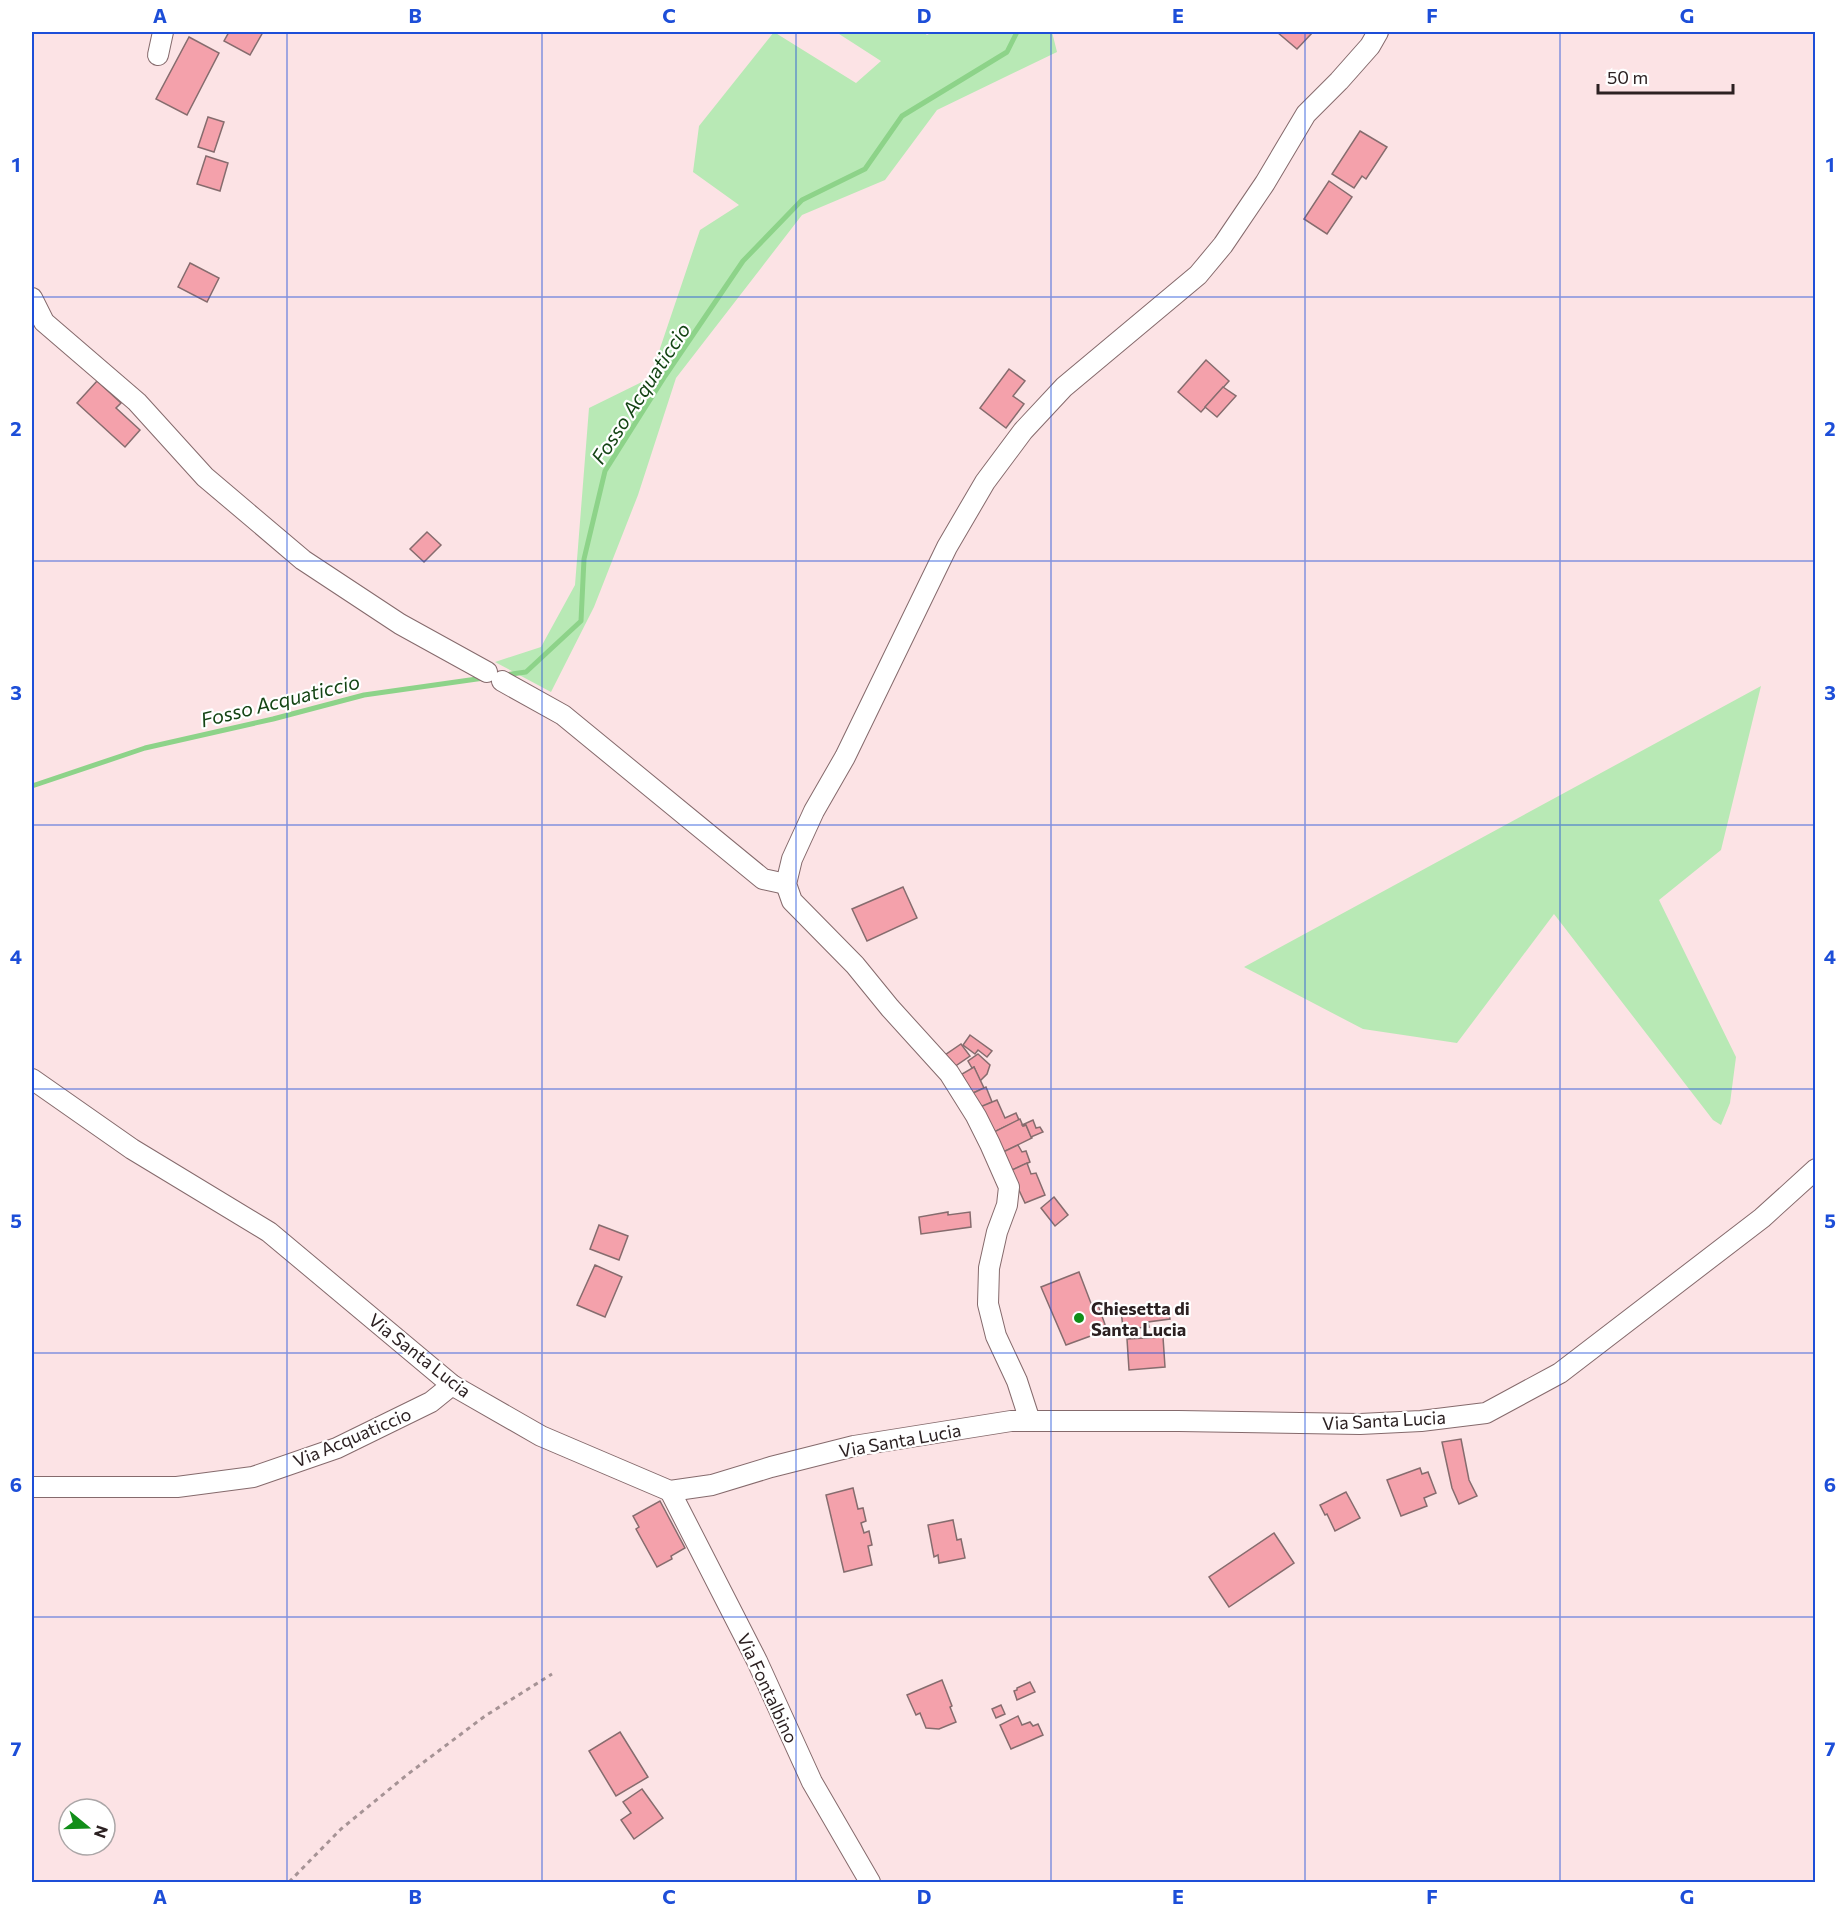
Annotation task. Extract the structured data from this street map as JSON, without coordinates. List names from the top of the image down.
{
  "streets": {
    "street": ["Via Santa Lucia", "Via Acquaticcio", "Via Fontalbino"]
  },
  "crossings": [
    ["Via Santa Lucia", "Via Acquaticcio"],
    ["Via Santa Lucia", "Via Fontalbino"]
  ],
  "water": ["Fosso Acquaticcio"],
  "places": ["Chiesetta di Santa Lucia"],
  "scale_bar": "50 m",
  "north": "right",
  "grid": {
    "columns": [
      "A",
      "B",
      "C",
      "D",
      "E",
      "F",
      "G"
    ],
    "rows": [
      "1",
      "2",
      "3",
      "4",
      "5",
      "6",
      "7"
    ]
  }
}
